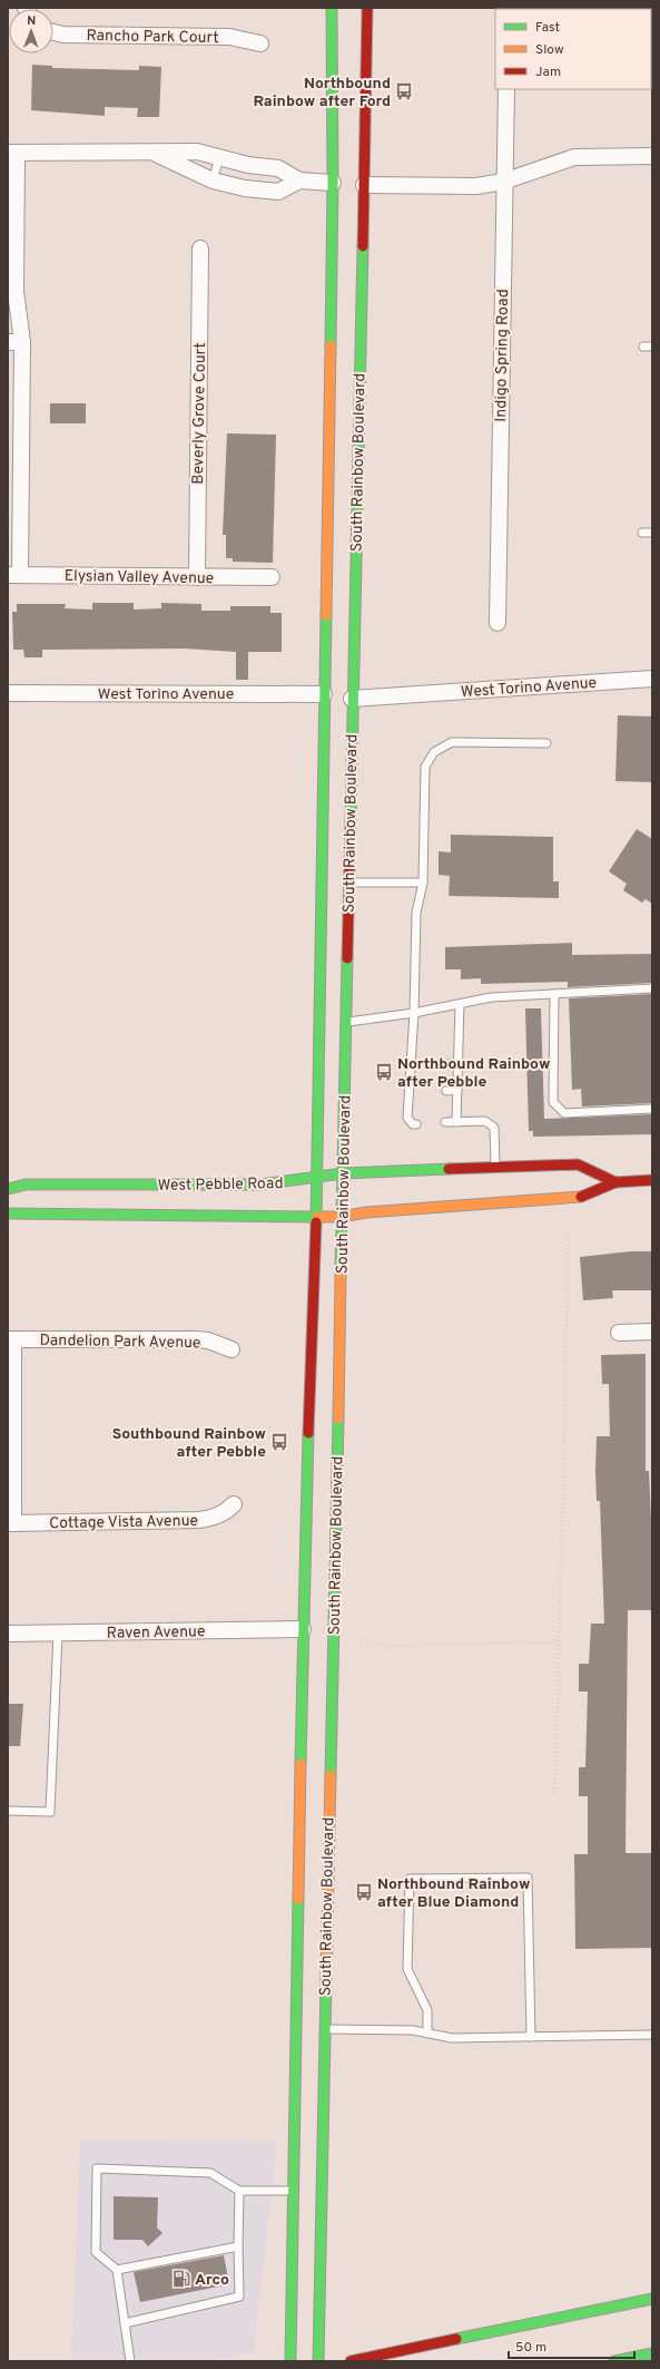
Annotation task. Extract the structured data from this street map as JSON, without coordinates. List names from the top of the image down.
{
  "streets": {
    "main road": ["South Rainbow Boulevard", "West Pebble Road"],
    "street": [
      "Rancho Park Court",
      "Indigo Spring Road",
      "Beverly Grove Court",
      "Elysian Valley Avenue",
      "West Torino Avenue",
      "Dandelion Park Avenue",
      "Cottage Vista Avenue",
      "Raven Avenue"
    ]
  },
  "crossings": [
    ["Beverly Grove Court", "Elysian Valley Avenue"],
    ["South Rainbow Boulevard", "West Torino Avenue"],
    ["South Rainbow Boulevard", "West Pebble Road"],
    ["South Rainbow Boulevard", "Raven Avenue"]
  ],
  "places": {
    "bus stop": [
      "Northbound Rainbow after Ford",
      "Northbound Rainbow after Pebble",
      "Southbound Rainbow after Pebble",
      "Northbound Rainbow after Blue Diamond"
    ],
    "fuel station": ["Arco"]
  },
  "legend": ["Fast", "Slow", "Jam"],
  "scale_bar": "50 m",
  "north": "top"
}
